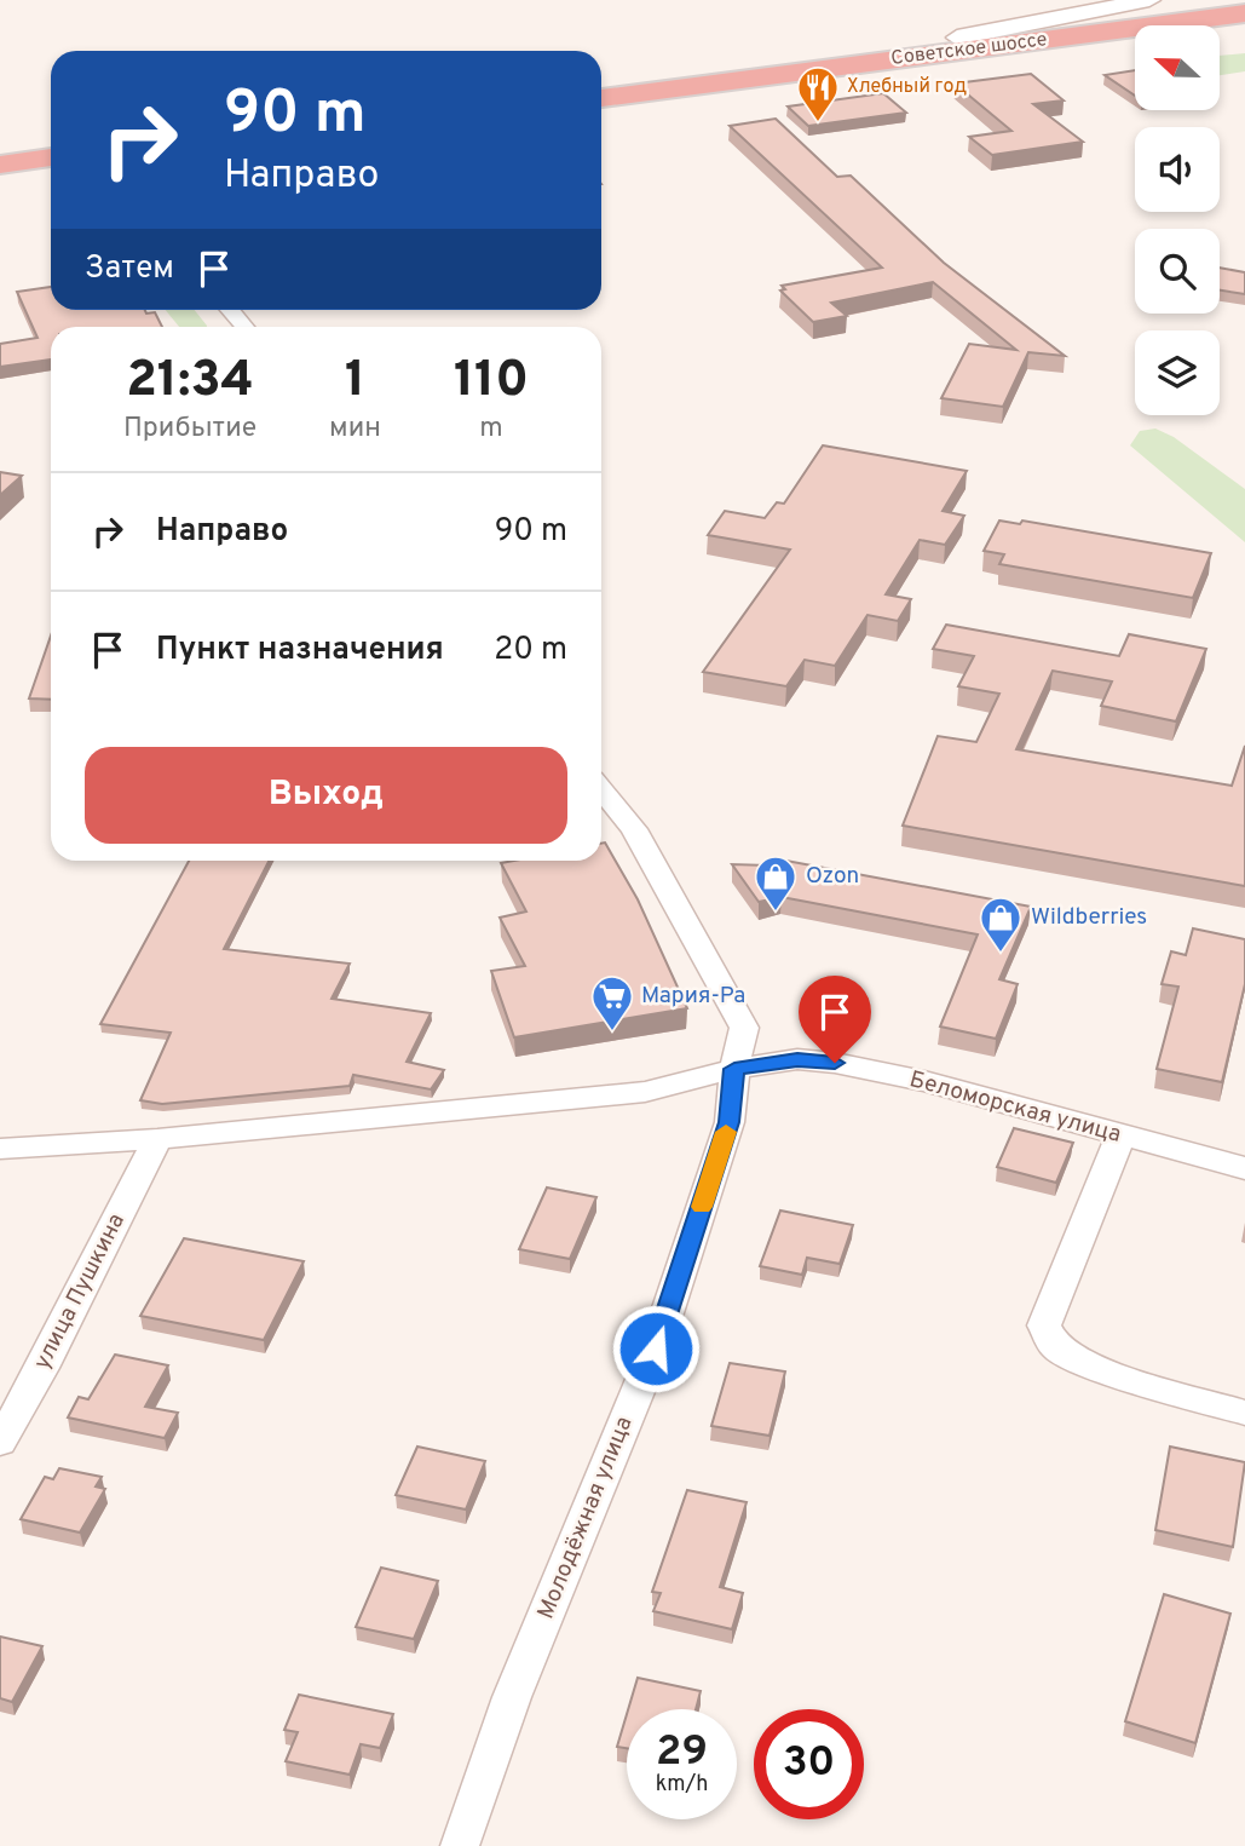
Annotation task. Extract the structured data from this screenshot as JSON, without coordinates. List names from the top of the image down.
{
  "streets": {
    "highway": ["Советское шоссе"],
    "street": ["Беломорская улица", "улица Пушкина", "Молодёжная улица"]
  },
  "crossings": [
    ["Беломорская улица", "улица Пушкина"],
    ["Беломорская улица", "Молодёжная улица"]
  ],
  "places": {
    "restaurant": ["Хлебный год"],
    "shop": ["Ozon", "Wildberries"],
    "supermarket": ["Мария-Ра"]
  },
  "north": "left",
  "page": {
    "turn": ["90 m", "Направо"],
    "then": "Затем",
    "eta": [
      "21:34",
      "Прибытие",
      "1",
      "мин",
      "110",
      "m"
    ],
    "list": [
      {
        "name": "Направо",
        "value": "90 m"
      },
      {
        "name": "Пункт назначения",
        "value": "20 m"
      }
    ],
    "buttons": "Выход",
    "speed": "29 km/h",
    "limit": "30"
  }
}
